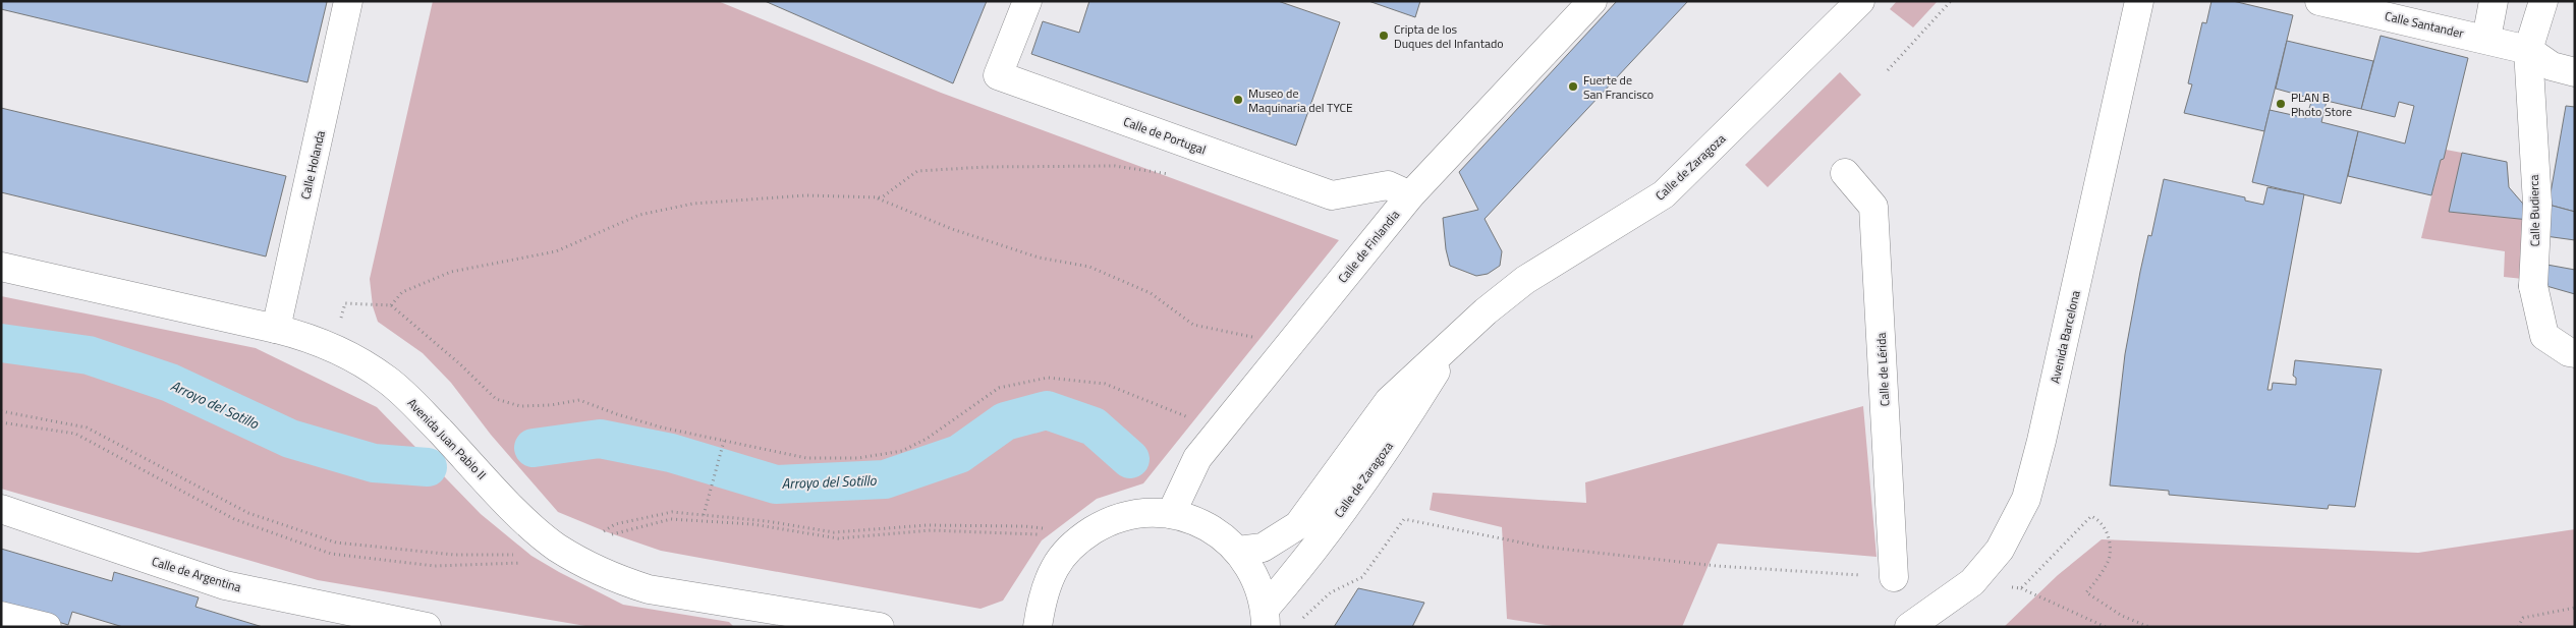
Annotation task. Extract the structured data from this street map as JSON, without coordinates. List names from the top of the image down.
{
  "streets": {
    "street": [
      "Calle Santander",
      "Calle de Portugal",
      "Calle Holanda",
      "Calle de Zaragoza",
      "Calle Budierca",
      "Calle de Finlandia",
      "Avenida Barcelona",
      "Calle de Lérida",
      "Avenida Juan Pablo II",
      "Calle de Argentina"
    ]
  },
  "crossings": [
    ["Calle Santander", "Calle Budierca"],
    ["Calle de Portugal", "Calle de Finlandia"],
    ["Calle Holanda", "Avenida Juan Pablo II"]
  ],
  "water": ["Arroyo del Sotillo"],
  "places": [
    "Cripta de los Duques del Infantado",
    "Fuerte de San Francisco",
    "Museo de Maquinaria del TYCE",
    "PLAN B Photo Store"
  ]
}
